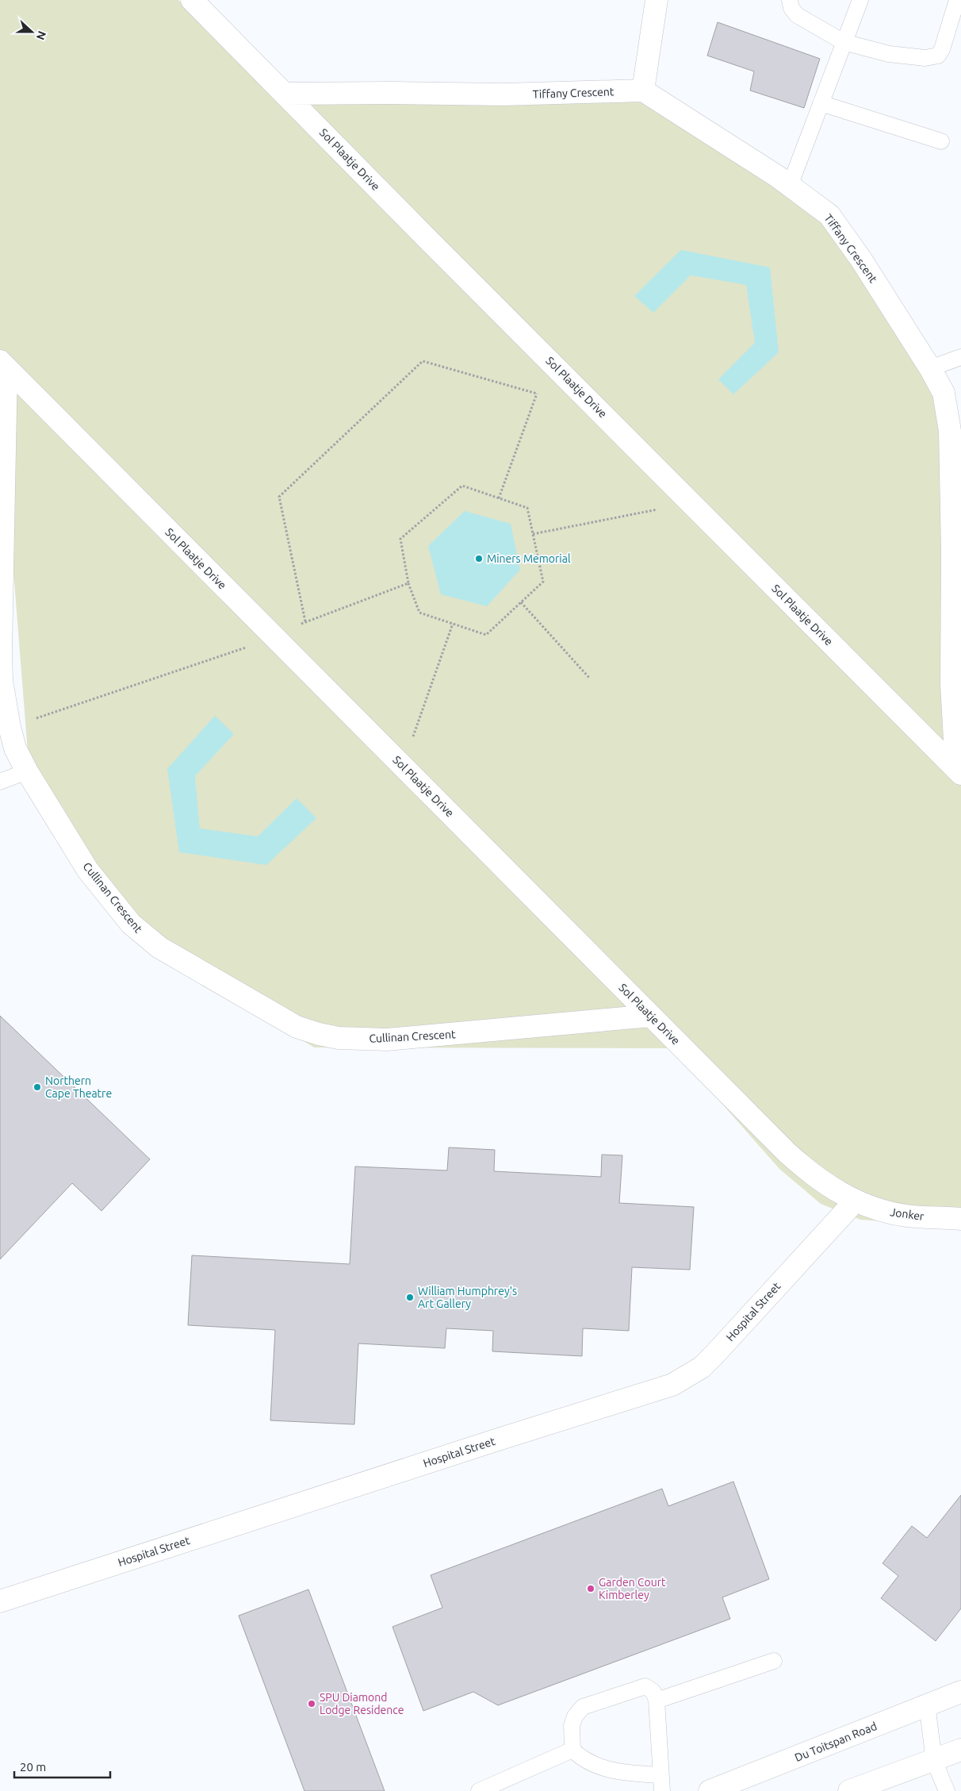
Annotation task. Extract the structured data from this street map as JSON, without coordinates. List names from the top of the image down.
{
  "streets": {
    "street": [
      "Tiffany Crescent",
      "Sol Plaatje Drive",
      "Cullinan Crescent",
      "Jonker",
      "Hospital Street",
      "Du Toitspan Road"
    ]
  },
  "crossings": [
    ["Tiffany Crescent", "Sol Plaatje Drive"],
    ["Sol Plaatje Drive", "Cullinan Crescent"],
    ["Sol Plaatje Drive", "Jonker"],
    ["Sol Plaatje Drive", "Hospital Street"],
    ["Jonker", "Hospital Street"]
  ],
  "places": [
    "Miners Memorial",
    "Northern Cape Theatre",
    "William Humphrey's Art Gallery",
    "Garden Court Kimberley",
    "SPU Diamond Lodge Residence"
  ],
  "scale_bar": "20 m",
  "north": "right"
}
